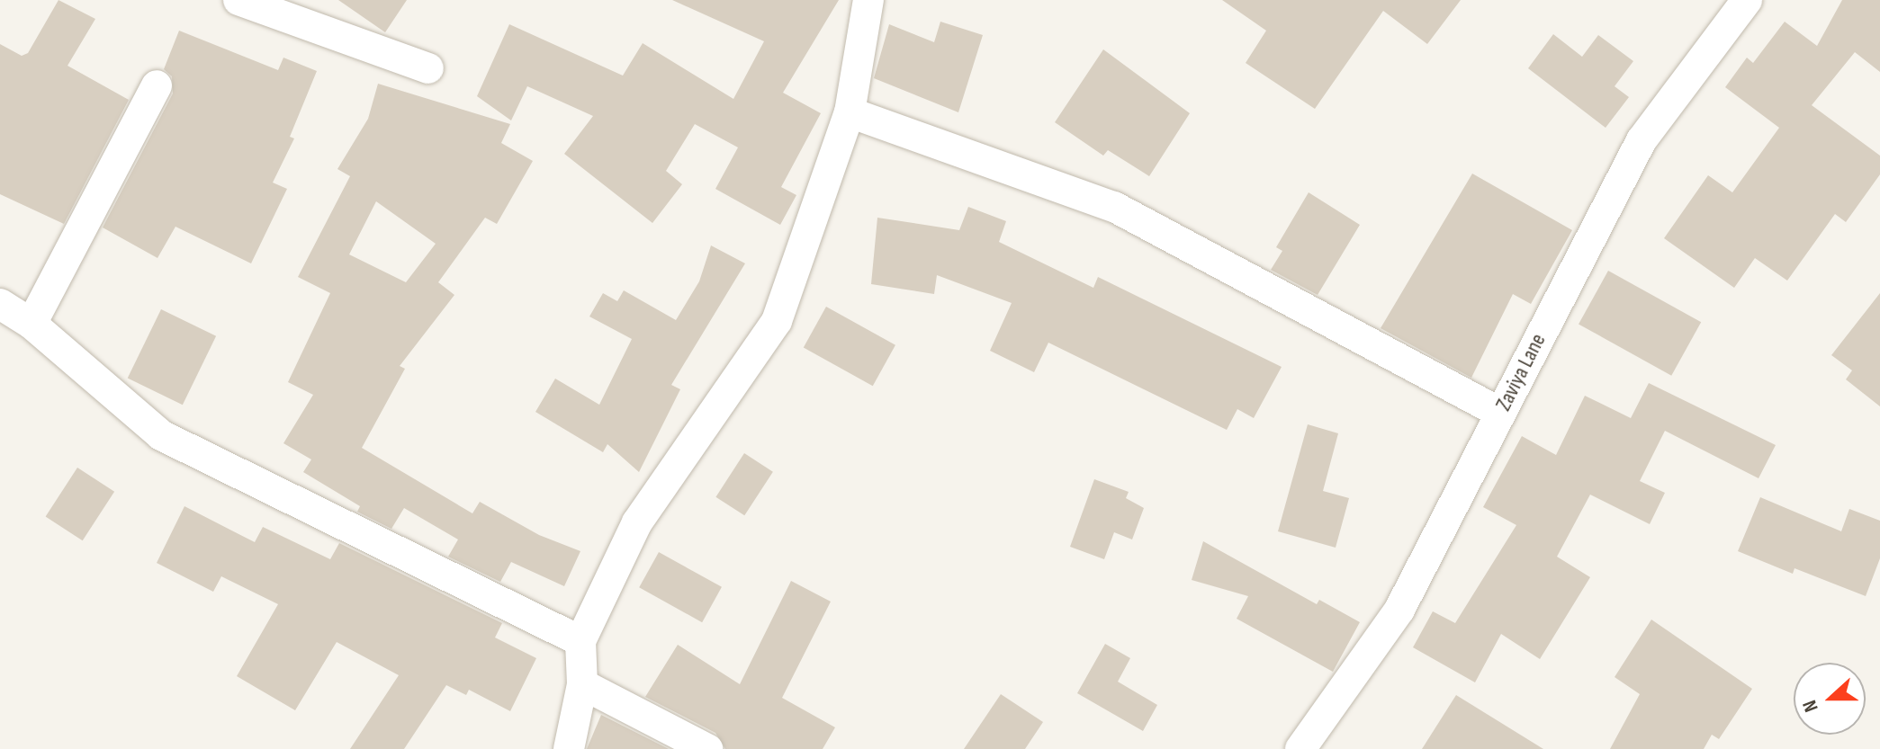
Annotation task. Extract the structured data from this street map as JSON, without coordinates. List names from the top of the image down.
{
  "streets": {
    "street": ["Zaviya Lane"]
  },
  "north": "left"
}
